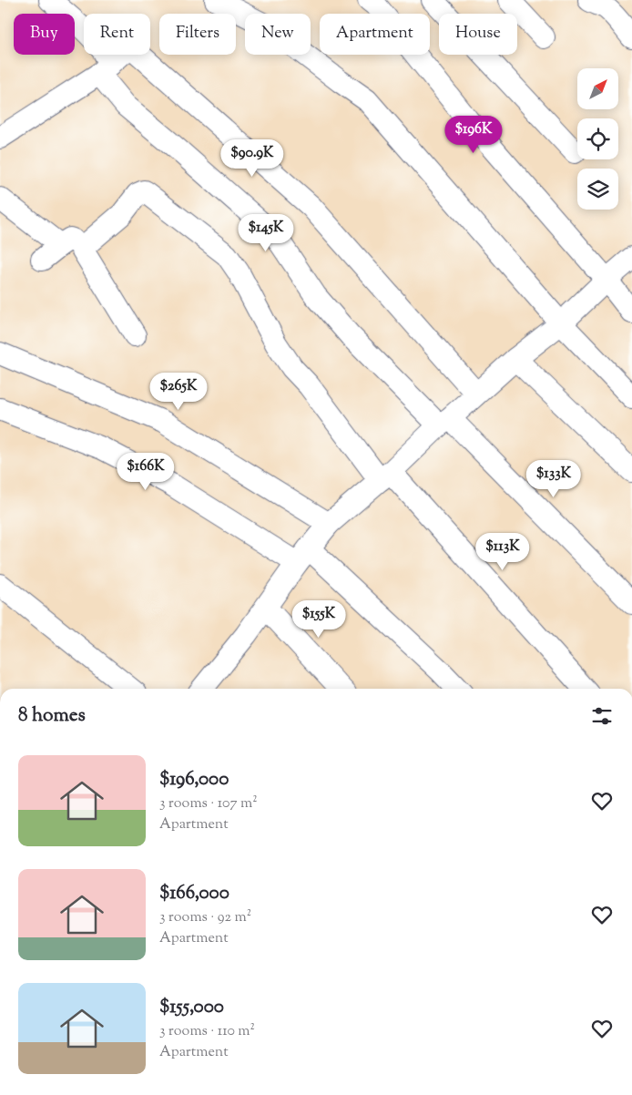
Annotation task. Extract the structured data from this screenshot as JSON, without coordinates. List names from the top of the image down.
{
  "north": "top right",
  "page": {
    "chip": [
      "Buy",
      "Rent",
      "Filters",
      "New",
      "Apartment",
      "House"
    ],
    "price": [
      "$196K",
      "$90.9K",
      "$145K",
      "$265K",
      "$166K",
      "$133K",
      "$113K",
      "$155K"
    ],
    "heading": "8 homes",
    "list": [
      {
        "name": "$196,000",
        "note": "3 rooms · 107 m² · Apartment"
      },
      {
        "name": "$166,000",
        "note": "3 rooms · 92 m² · Apartment"
      },
      {
        "name": "$155,000",
        "note": "3 rooms · 110 m² · Apartment"
      }
    ]
  }
}
